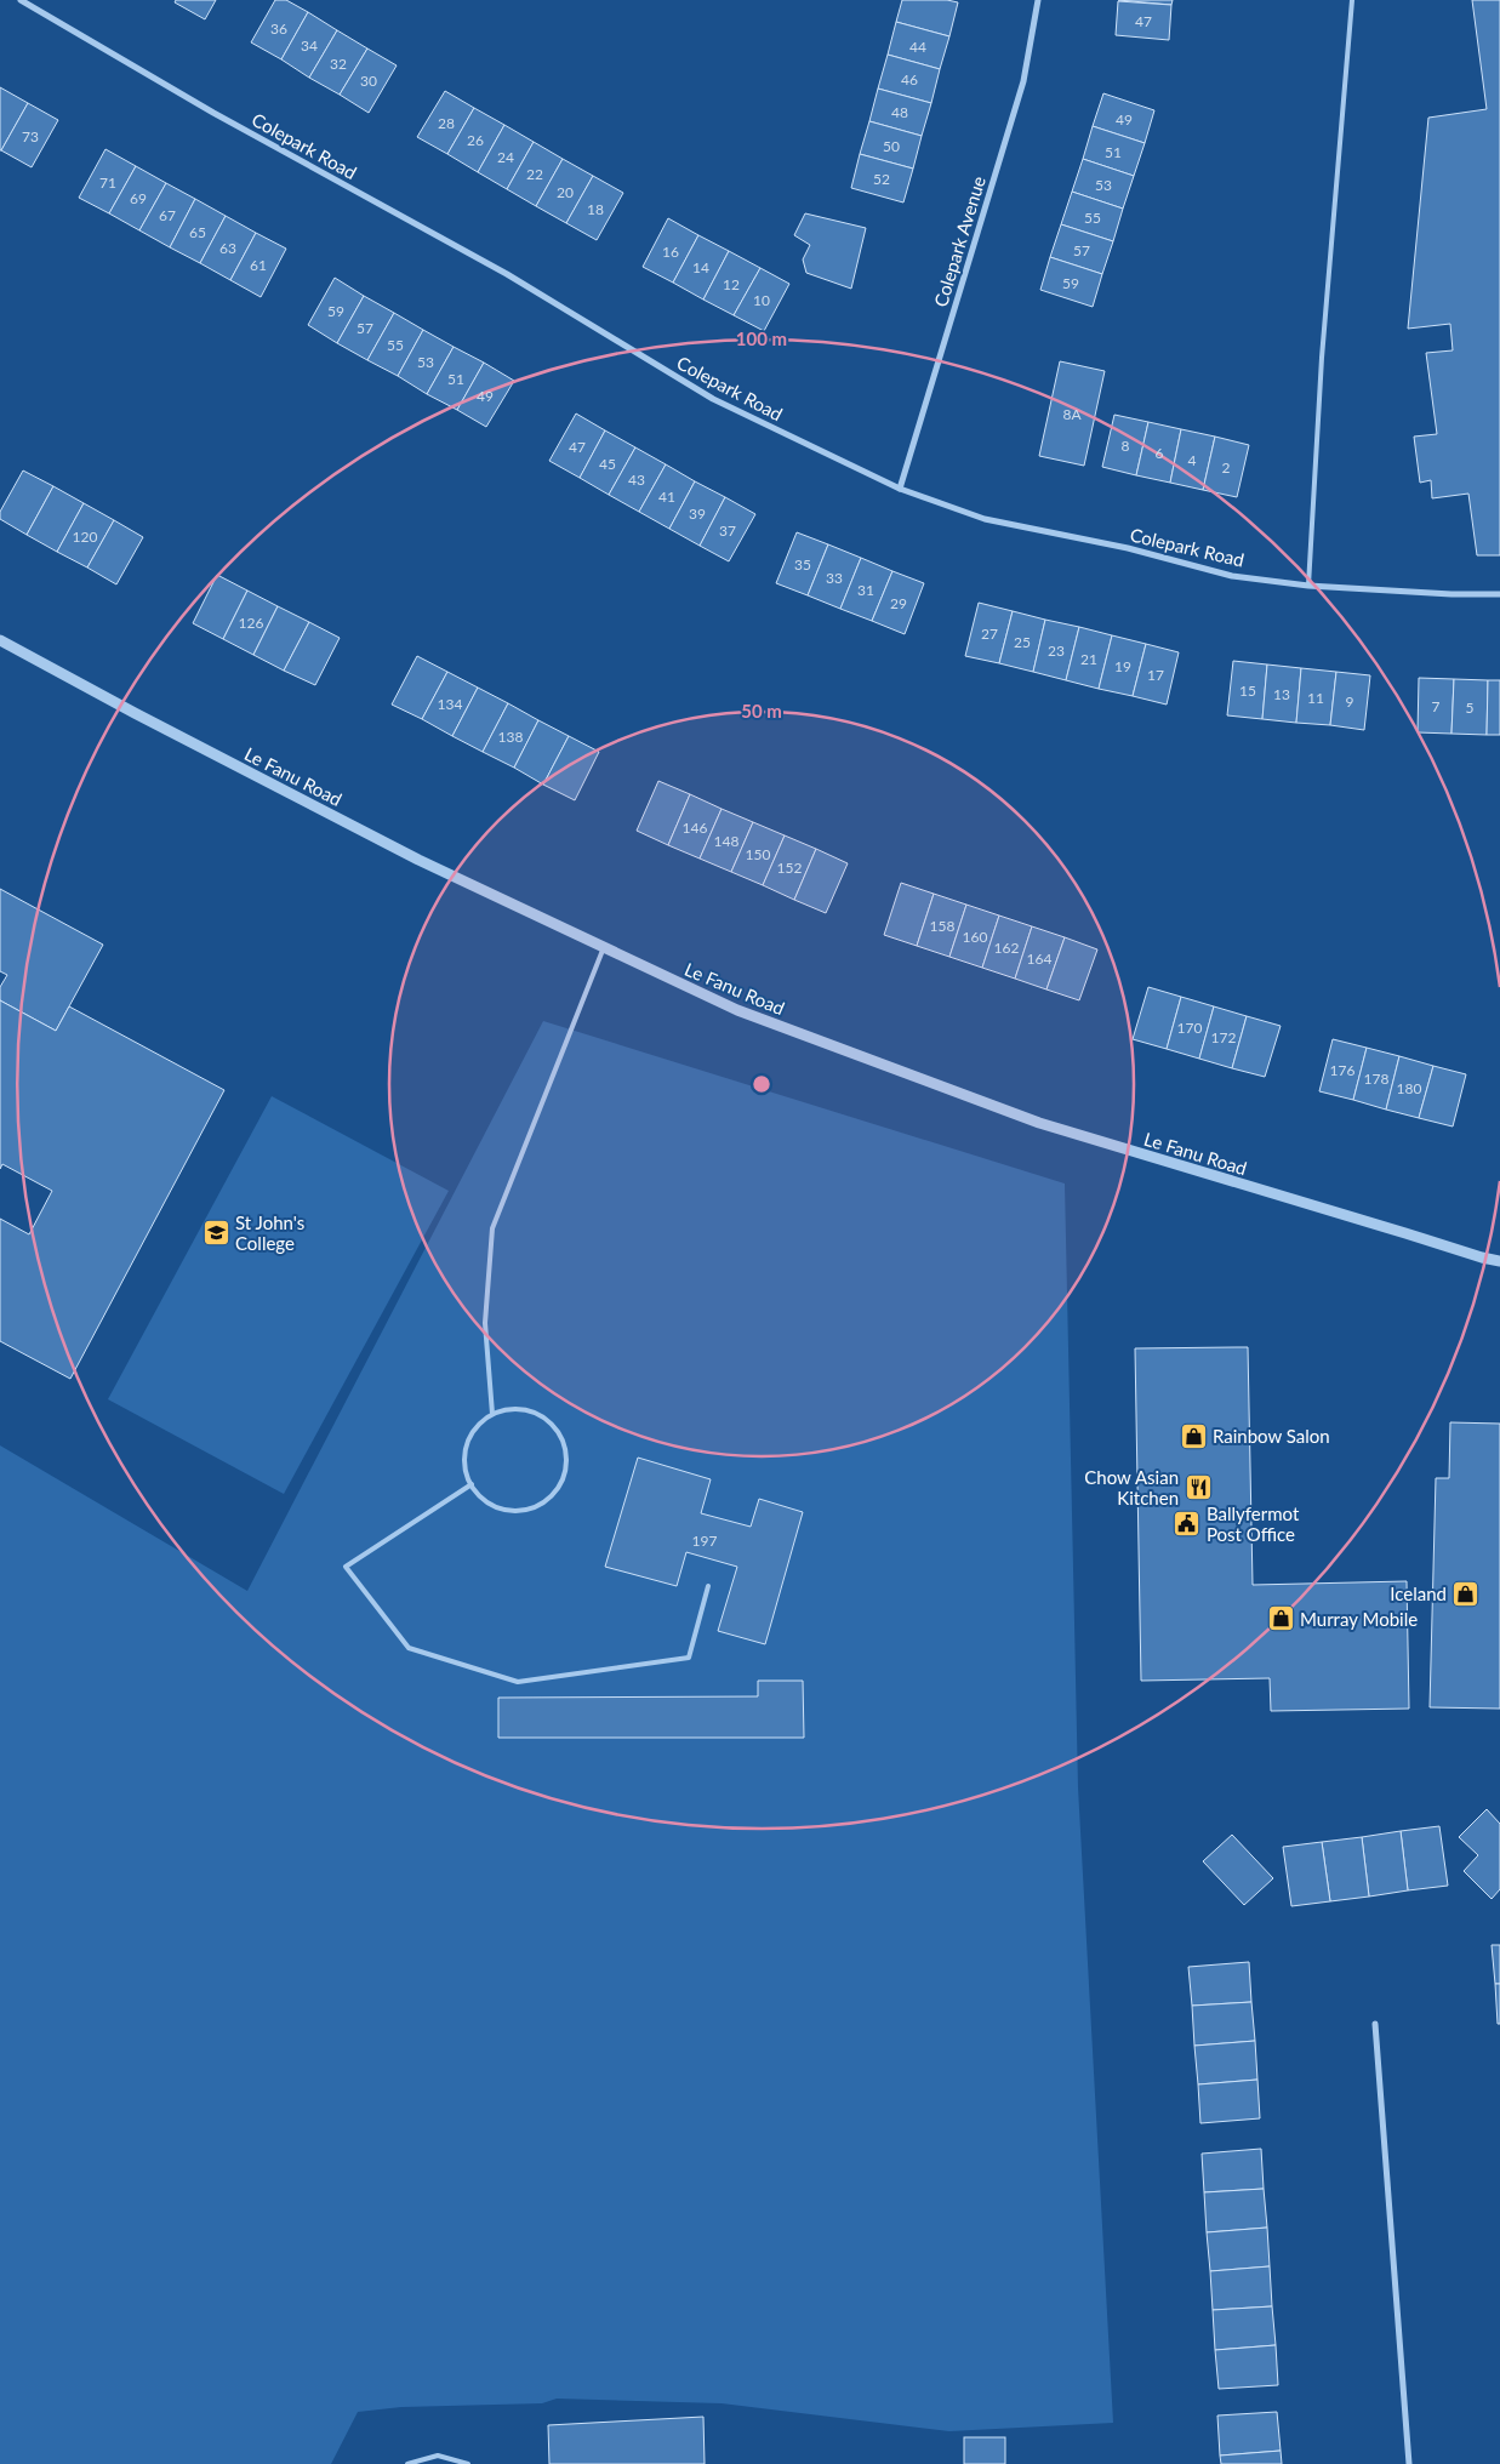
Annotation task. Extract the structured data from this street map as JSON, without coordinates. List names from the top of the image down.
{
  "streets": {
    "street": ["Colepark Road", "Colepark Avenue", "Le Fanu Road"]
  },
  "crossings": [
    ["Colepark Road", "Colepark Avenue"]
  ],
  "places": {
    "school or university": ["St John's College"],
    "shop": ["Rainbow Salon", "Iceland", "Murray Mobile"],
    "restaurant": ["Chow Asian Kitchen"],
    "public building": ["Ballyfermot Post Office"]
  },
  "house_numbers": [
    "47",
    "36",
    "34",
    "44",
    "32",
    "46",
    "30",
    "48",
    "49",
    "28",
    "73",
    "26",
    "50",
    "51",
    "24",
    "22",
    "52",
    "71",
    "53",
    "20",
    "69",
    "18",
    "67",
    "55",
    "65",
    "63",
    "57",
    "16",
    "61",
    "14",
    "59",
    "12",
    "10",
    "59",
    "57",
    "55",
    "53",
    "51",
    "49",
    "8A",
    "8",
    "47",
    "6",
    "4",
    "45",
    "2",
    "43",
    "41",
    "39",
    "37",
    "120",
    "35",
    "33",
    "31",
    "29",
    "126",
    "27",
    "25",
    "23",
    "21",
    "19",
    "17",
    "15",
    "13",
    "11",
    "9",
    "134",
    "7",
    "5",
    "138",
    "146",
    "148",
    "150",
    "152",
    "158",
    "160",
    "162",
    "164",
    "170",
    "172",
    "176",
    "178",
    "180",
    "197"
  ],
  "rings": ["100 m", "50 m"]
}
